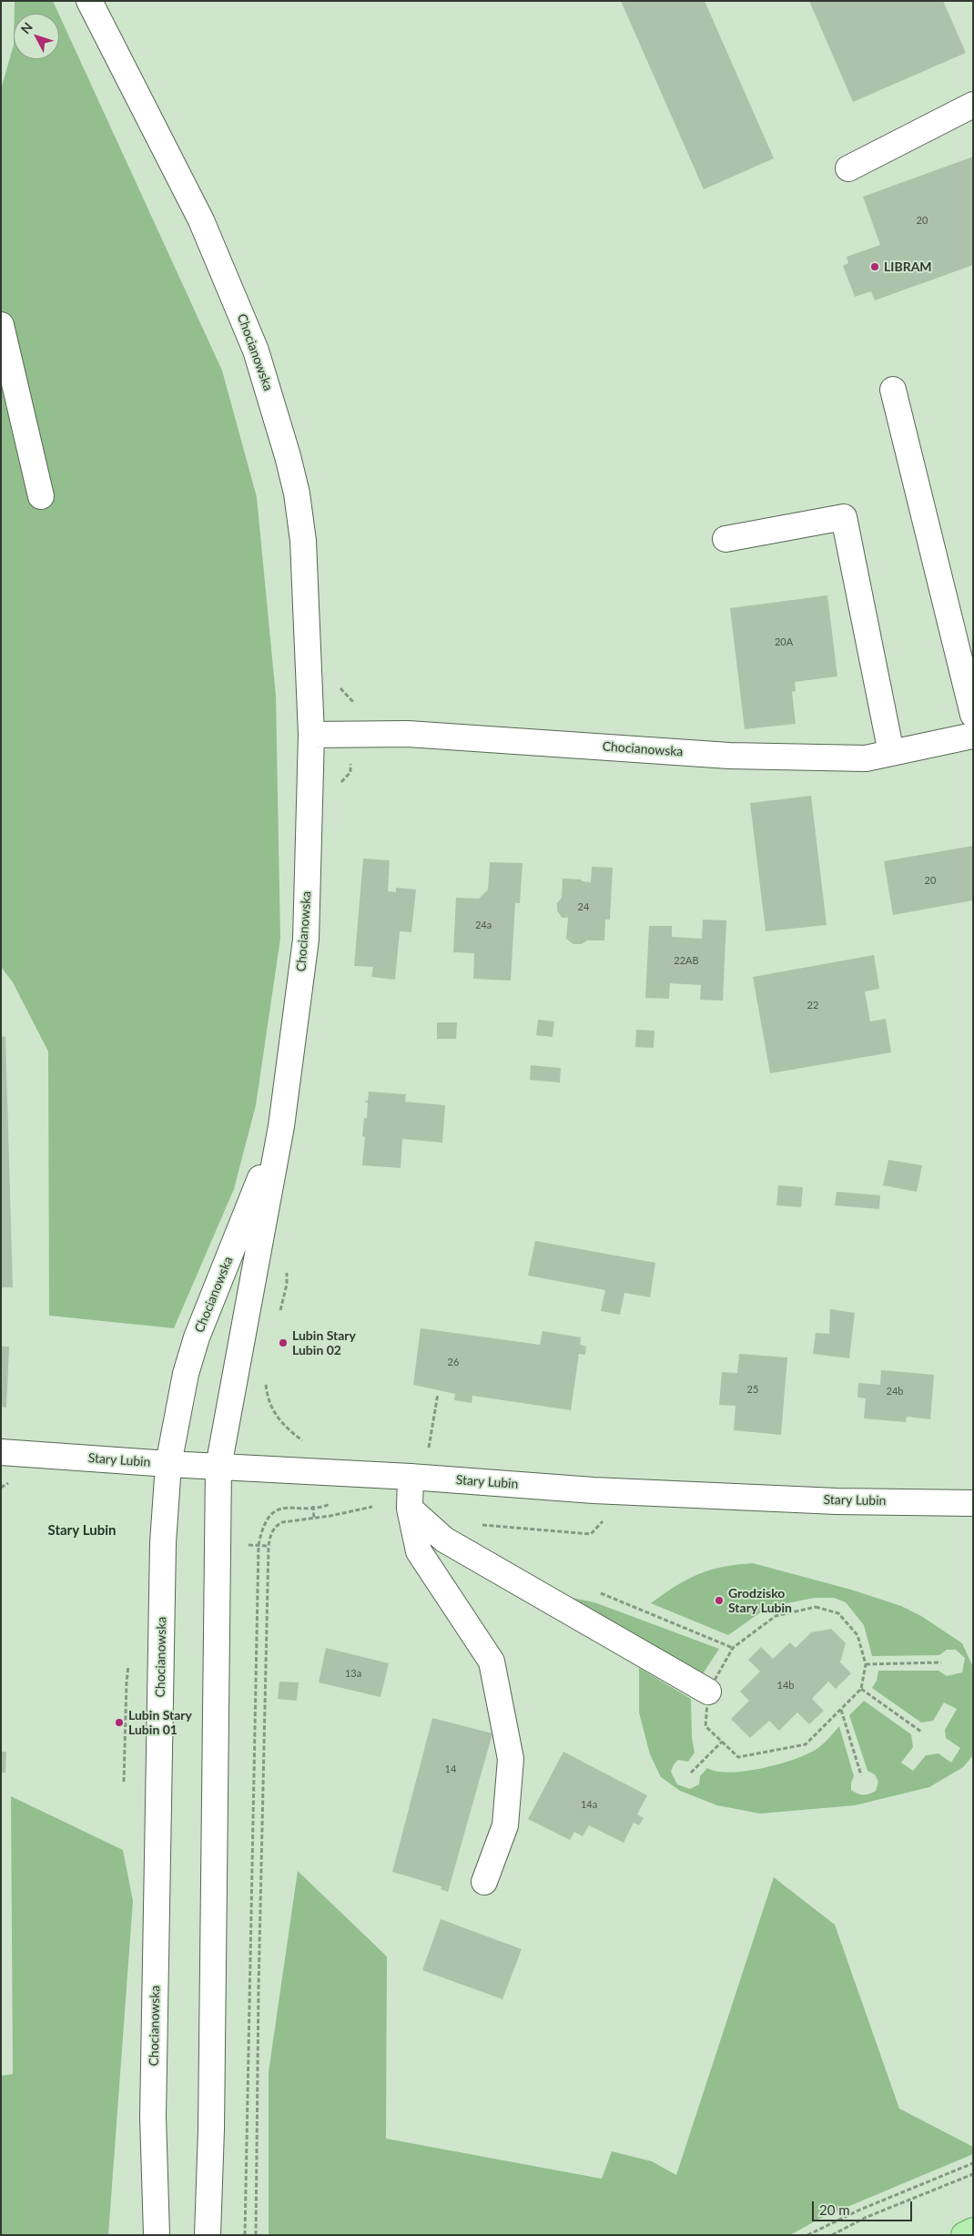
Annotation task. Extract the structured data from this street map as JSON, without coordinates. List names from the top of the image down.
{
  "streets": {
    "street": ["Chocianowska", "Stary Lubin"]
  },
  "crossings": [
    ["Chocianowska", "Stary Lubin"]
  ],
  "districts": ["Stary Lubin"],
  "places": [
    "LIBRAM",
    "Lubin Stary Lubin 02",
    "Grodzisko Stary Lubin",
    "Lubin Stary Lubin 01"
  ],
  "house_numbers": [
    "20",
    "20A",
    "20",
    "24",
    "24a",
    "22AB",
    "22",
    "26",
    "25",
    "24b",
    "13a",
    "14b",
    "14",
    "14a"
  ],
  "scale_bar": "20 m",
  "north": "top left"
}
